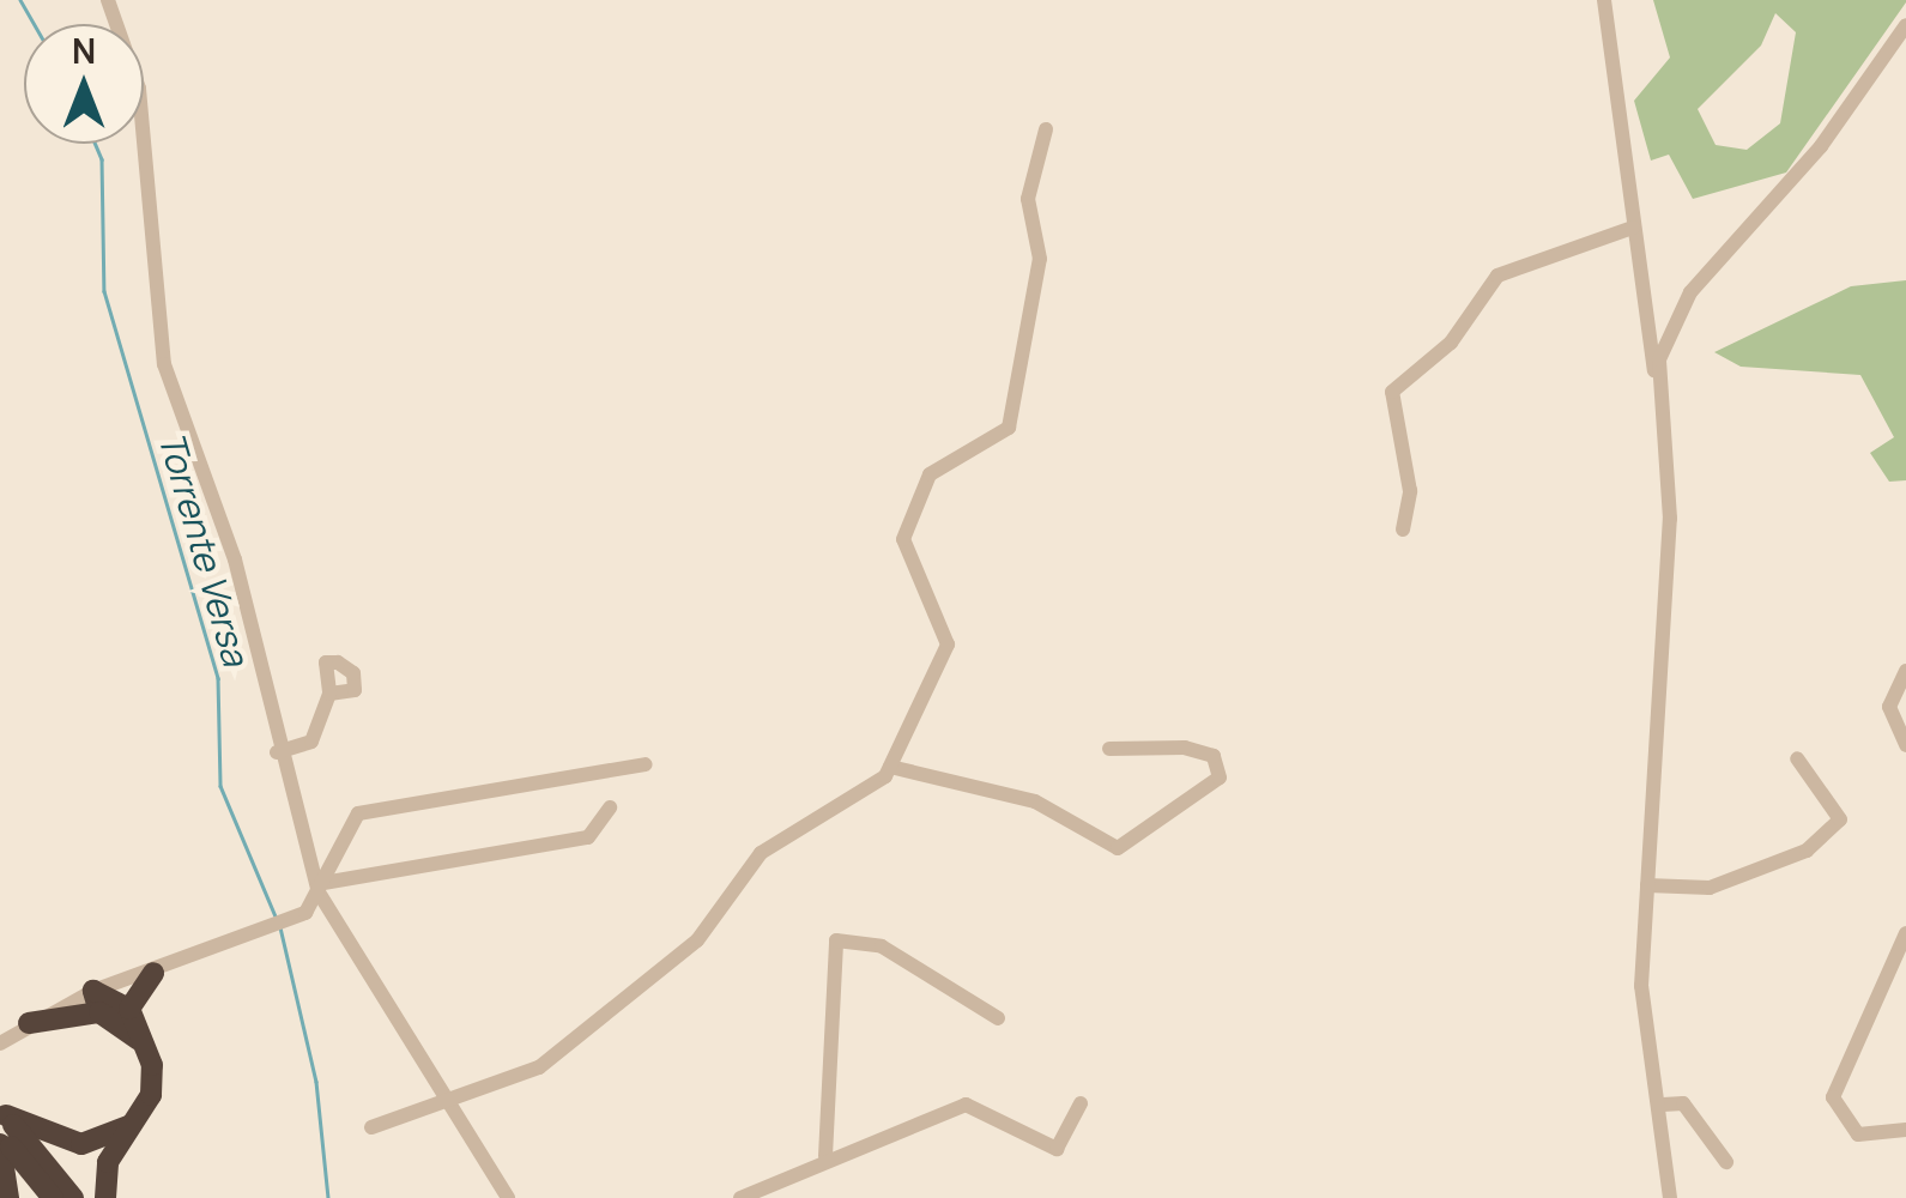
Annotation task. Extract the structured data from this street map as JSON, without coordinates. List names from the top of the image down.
{
  "water": ["Torrente Versa"],
  "north": "top"
}
